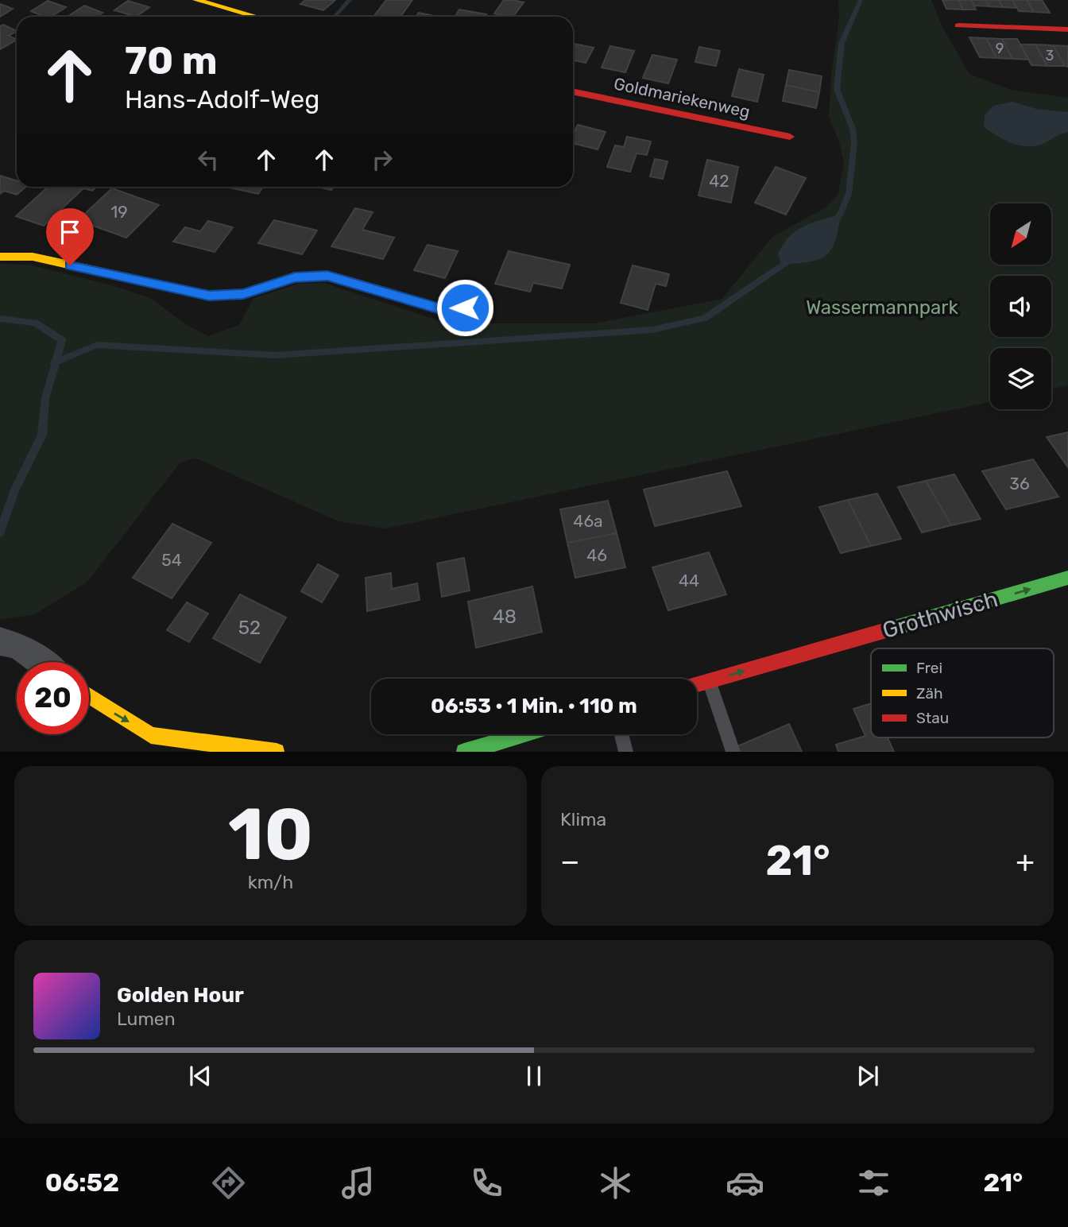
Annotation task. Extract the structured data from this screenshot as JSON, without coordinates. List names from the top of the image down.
{
  "streets": {
    "street": ["Goldmariekenweg", "Grothwisch"]
  },
  "one_way": ["Grothwisch"],
  "parks": ["Wassermannpark"],
  "house_numbers": [
    "9",
    "3",
    "42",
    "19",
    "36",
    "46a",
    "46",
    "54",
    "44",
    "48",
    "52"
  ],
  "legend": ["Frei", "Zäh", "Stau"],
  "north": "bottom left",
  "page": {
    "turn": ["70 m", "Hans-Adolf-Weg"],
    "limit": "20",
    "trip": "06:53 · 1 Min. · 110 m",
    "tile": [
      ["10", "km/h"],
      "Klima"
    ],
    "heat": ["−", "21°", "+"],
    "song": ["Golden Hour", "Lumen"],
    "tabs": ["06:52", "21°"]
  }
}
